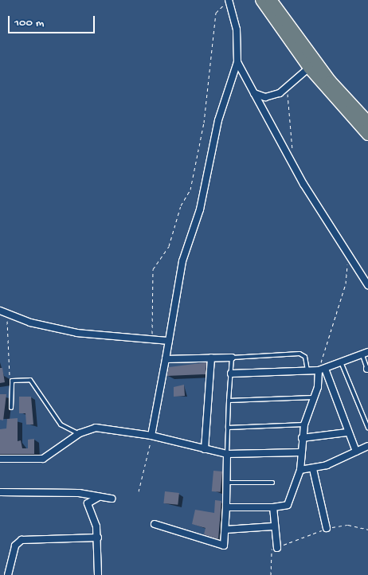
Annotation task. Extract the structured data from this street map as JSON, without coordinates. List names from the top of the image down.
{
  "scale_bar": "100 m"
}
